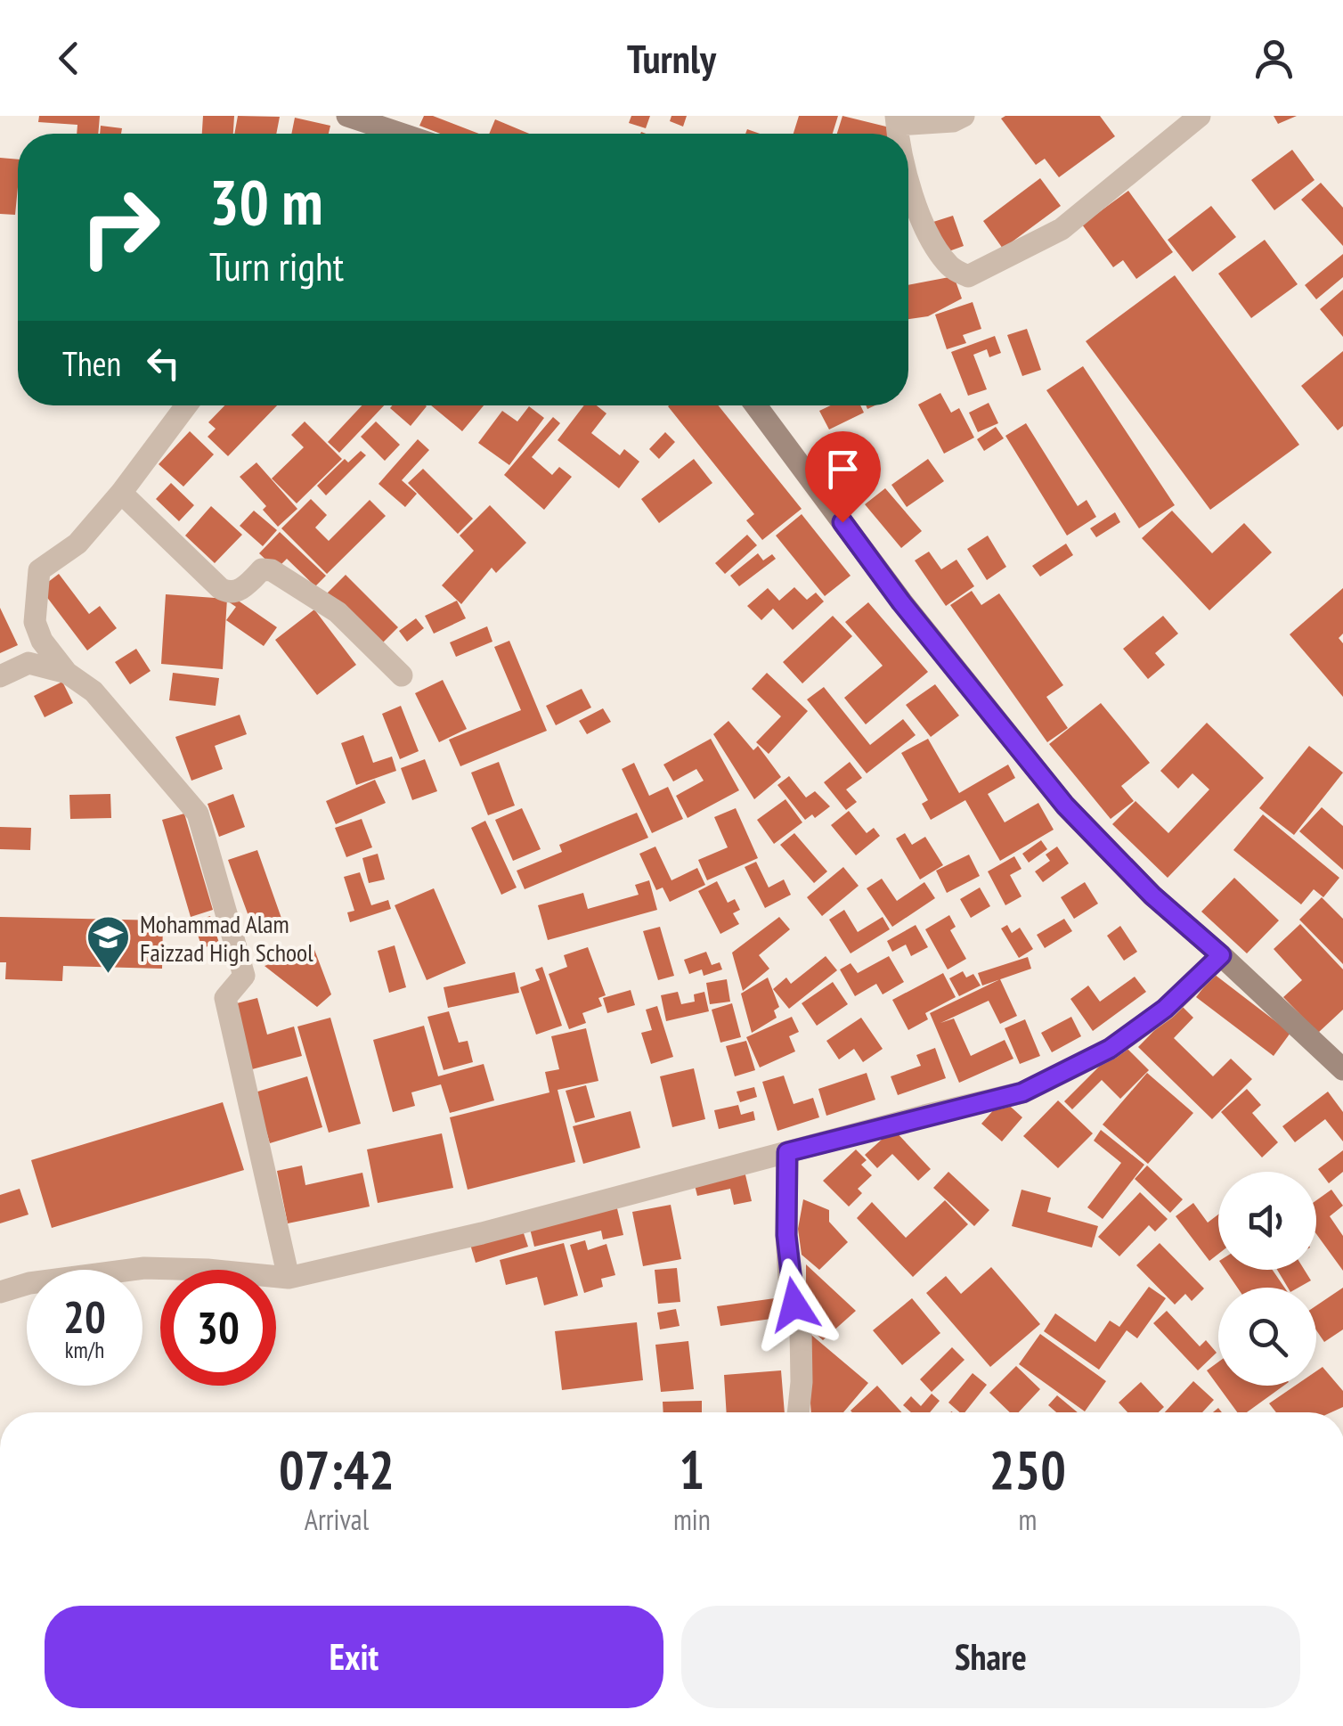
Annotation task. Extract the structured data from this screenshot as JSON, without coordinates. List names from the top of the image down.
{
  "places": {
    "school or university": ["Mohammad Alam Faizzad High School"]
  },
  "page": {
    "header": "Turnly",
    "turn": ["30 m", "Turn right"],
    "then": "Then",
    "speed": "20 km/h",
    "limit": "30",
    "eta": [
      "07:42",
      "Arrival",
      "1",
      "min",
      "250",
      "m"
    ],
    "buttons": ["Exit", "Share"]
  }
}
